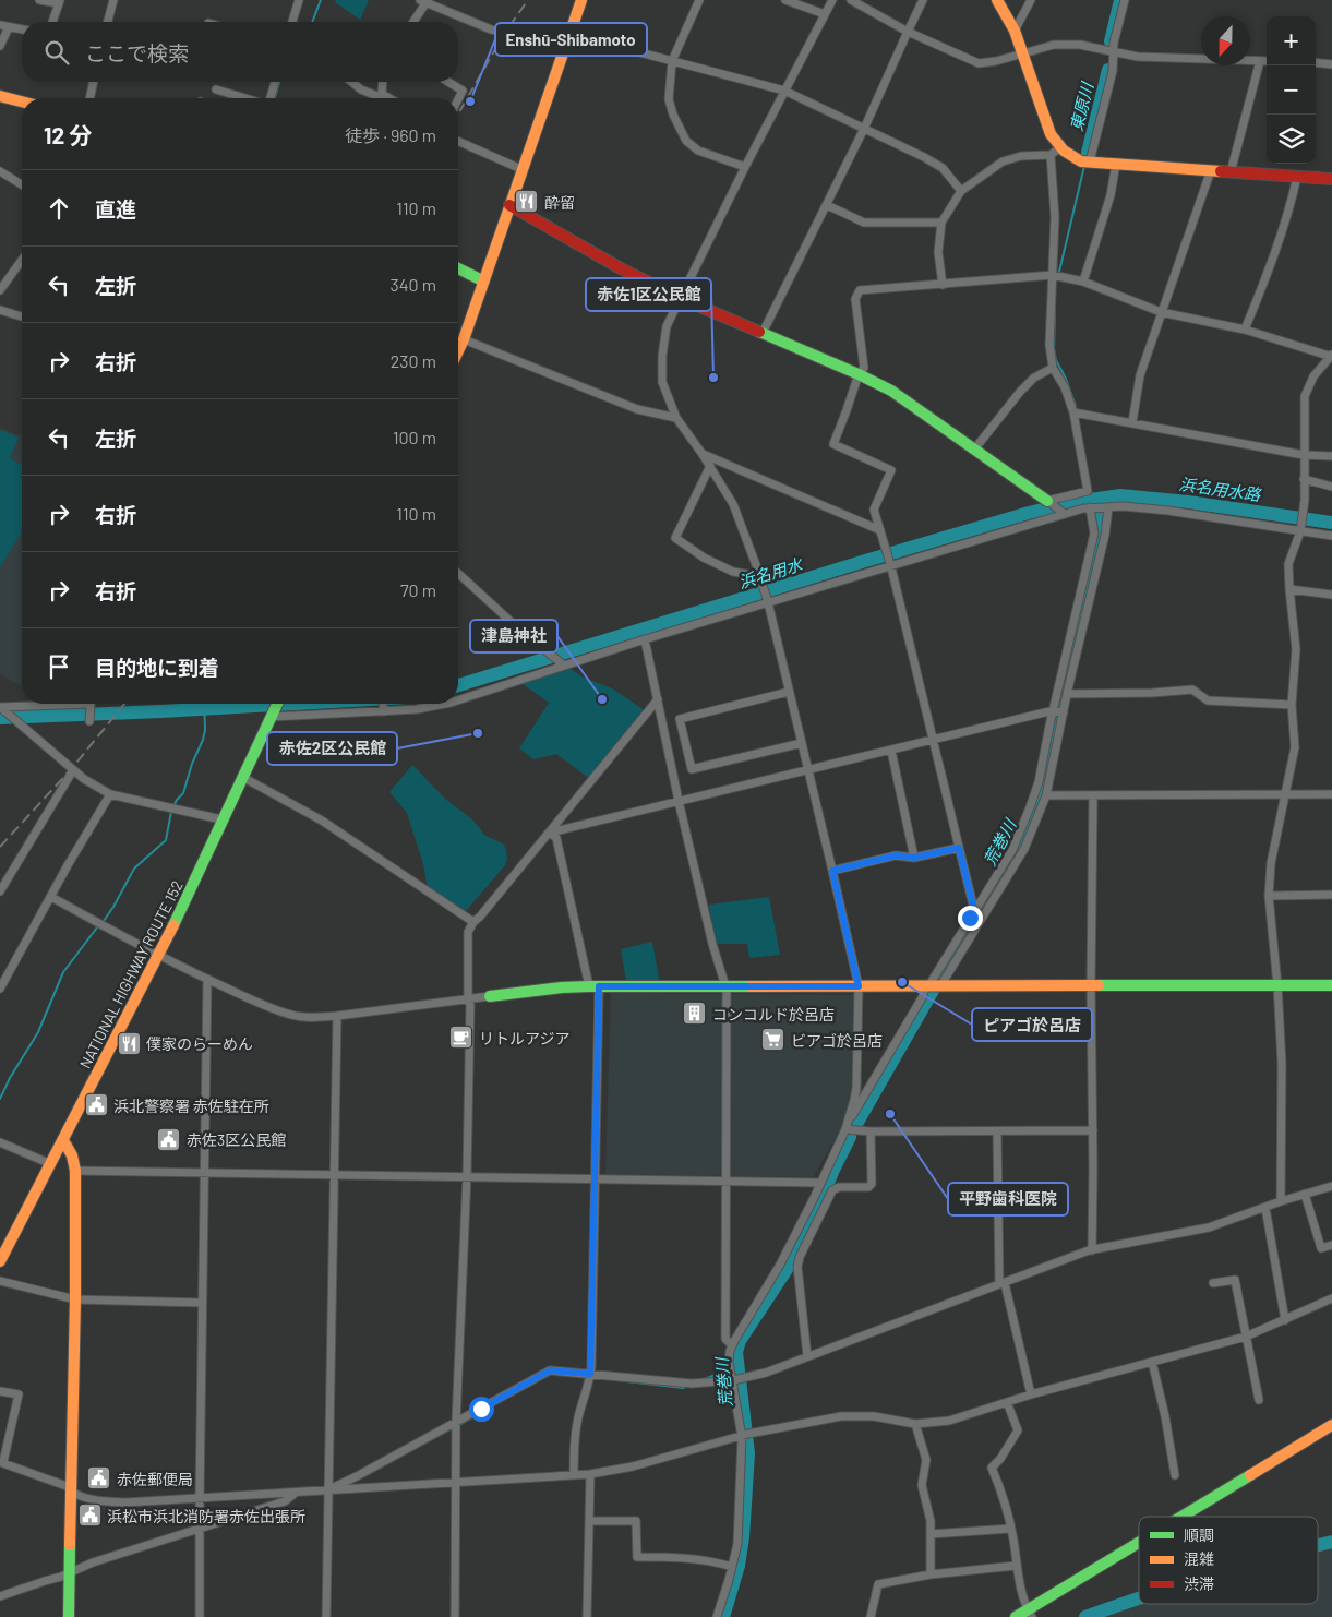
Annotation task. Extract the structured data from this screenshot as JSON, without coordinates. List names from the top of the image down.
{
  "streets": {
    "main road": ["NATIONAL HIGHWAY ROUTE 152"]
  },
  "water": [
    "東原川",
    "浜名用水路",
    "浜名用水",
    "荒巻川"
  ],
  "places": {
    "other": [
      "Enshū-Shibamoto",
      "赤佐1区公民館",
      "津島神社",
      "赤佐2区公民館",
      "ピアゴ於呂店",
      "平野歯科医院"
    ],
    "restaurant": ["酔留", "僕家のらーめん"],
    "building": ["コンコルド於呂店"],
    "cafe": ["リトルアジア"],
    "supermarket": ["ビアゴ於呂店"],
    "public building": [
      "浜北警察署 赤佐駐在所",
      "赤佐3区公民館",
      "赤佐郵便局",
      "浜松市浜北消防署赤佐出張所"
    ]
  },
  "legend": ["順調", "混雑", "渋滞"],
  "north": "bottom",
  "page": {
    "map_buttons": ["+", "−"],
    "search": "ここで検索",
    "heading": ["12 分", "徒歩 · 960 m"],
    "list": [
      ["直進", "110 m"],
      ["左折", "340 m"],
      ["右折", "230 m"],
      ["左折", "100 m"],
      ["右折", "110 m"],
      ["右折", "70 m"],
      "目的地に到着"
    ]
  }
}
